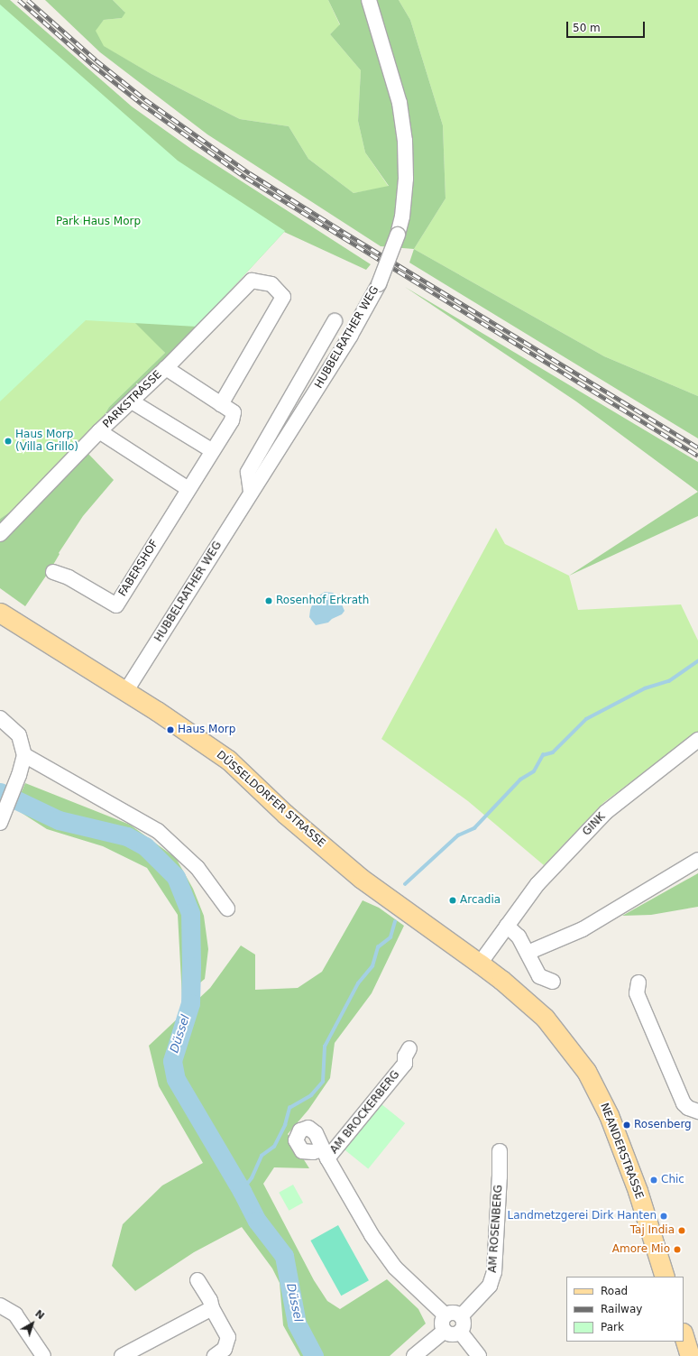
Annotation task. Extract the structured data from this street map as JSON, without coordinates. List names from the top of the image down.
{
  "streets": {
    "main road": ["DÜSSELDORFER STRASSE", "NEANDERSTRASSE"],
    "street": [
      "HUBBELRATHER WEG",
      "PARKSTRASSE",
      "FABERSHOF",
      "GINK",
      "AM BROCKERBERG",
      "AM ROSENBERG"
    ]
  },
  "crossings": [
    ["HUBBELRATHER WEG", "DÜSSELDORFER STRASSE"],
    ["PARKSTRASSE", "FABERSHOF"],
    ["DÜSSELDORFER STRASSE", "NEANDERSTRASSE"],
    ["GINK", "NEANDERSTRASSE"],
    ["AM BROCKERBERG", "AM ROSENBERG"]
  ],
  "water": ["Düssel"],
  "parks": ["Park Haus Morp"],
  "places": [
    "Haus Morp (Villa Grillo)",
    "Rosenhof Erkrath",
    "Haus Morp",
    "Arcadia",
    "Rosenberg",
    "Chic",
    "Landmetzgerei Dirk Hanten",
    "Taj India",
    "Amore Mio"
  ],
  "legend": ["Road", "Railway", "Park"],
  "scale_bar": "50 m",
  "north": "top right"
}
